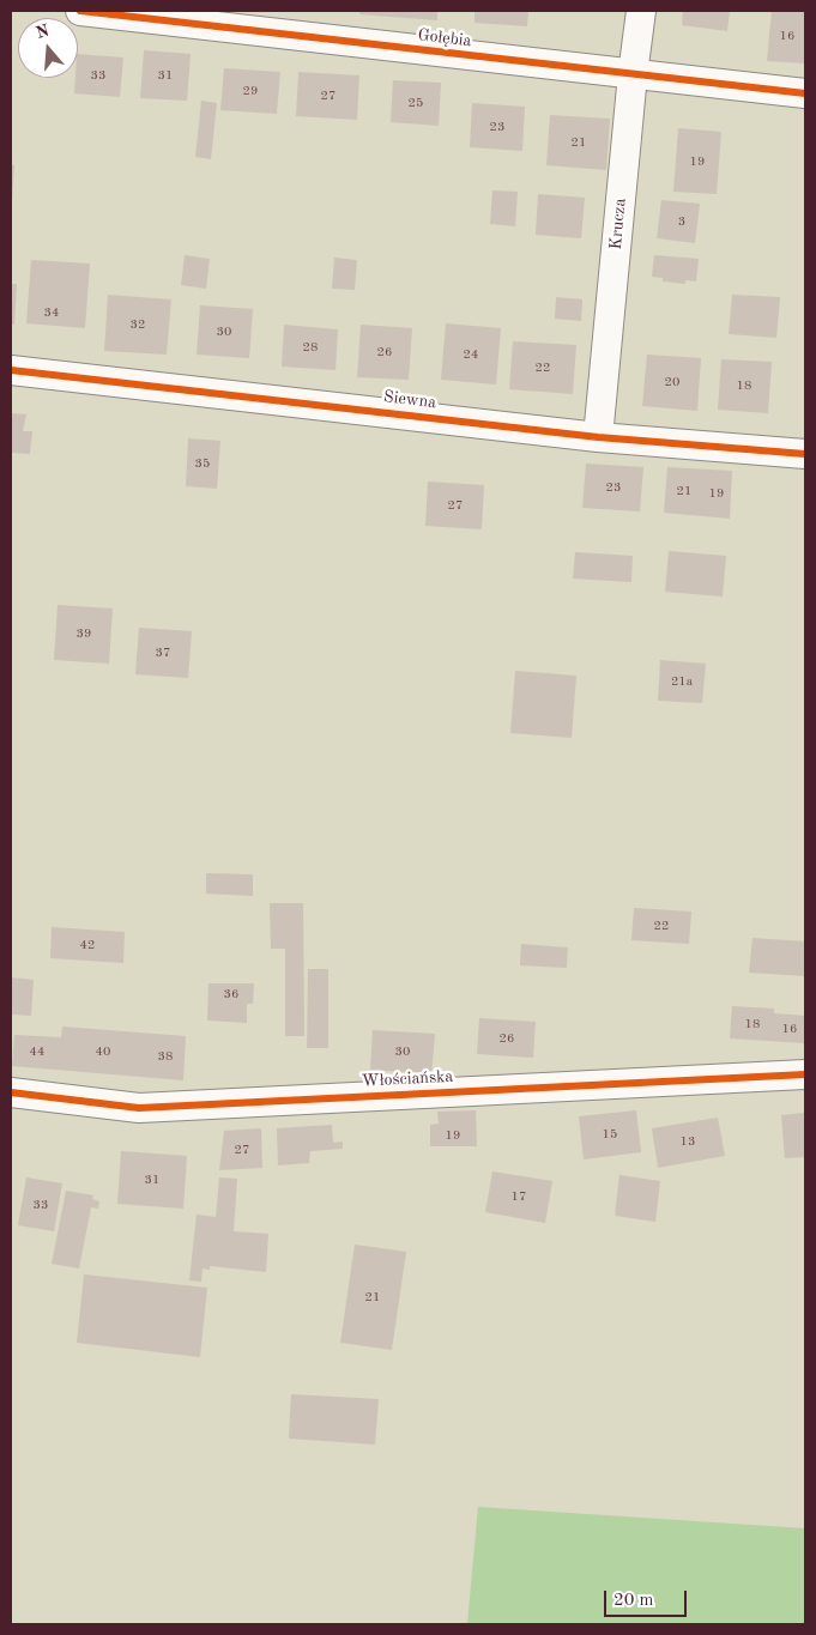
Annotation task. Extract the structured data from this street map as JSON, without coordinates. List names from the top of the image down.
{
  "streets": {
    "street": [
      "Gołębia",
      "Krucza",
      "Siewna",
      "Włościańska"
    ]
  },
  "crossings": [
    ["Gołębia", "Krucza"],
    ["Krucza", "Siewna"]
  ],
  "house_numbers": [
    "16",
    "33",
    "31",
    "29",
    "27",
    "25",
    "23",
    "21",
    "19",
    "3",
    "34",
    "32",
    "30",
    "28",
    "26",
    "24",
    "22",
    "20",
    "18",
    "35",
    "23",
    "21",
    "19",
    "27",
    "39",
    "37",
    "21a",
    "22",
    "42",
    "36",
    "18",
    "16",
    "26",
    "44",
    "40",
    "30",
    "38",
    "15",
    "19",
    "13",
    "27",
    "31",
    "17",
    "33",
    "21"
  ],
  "scale_bar": "20 m",
  "north": "top"
}
